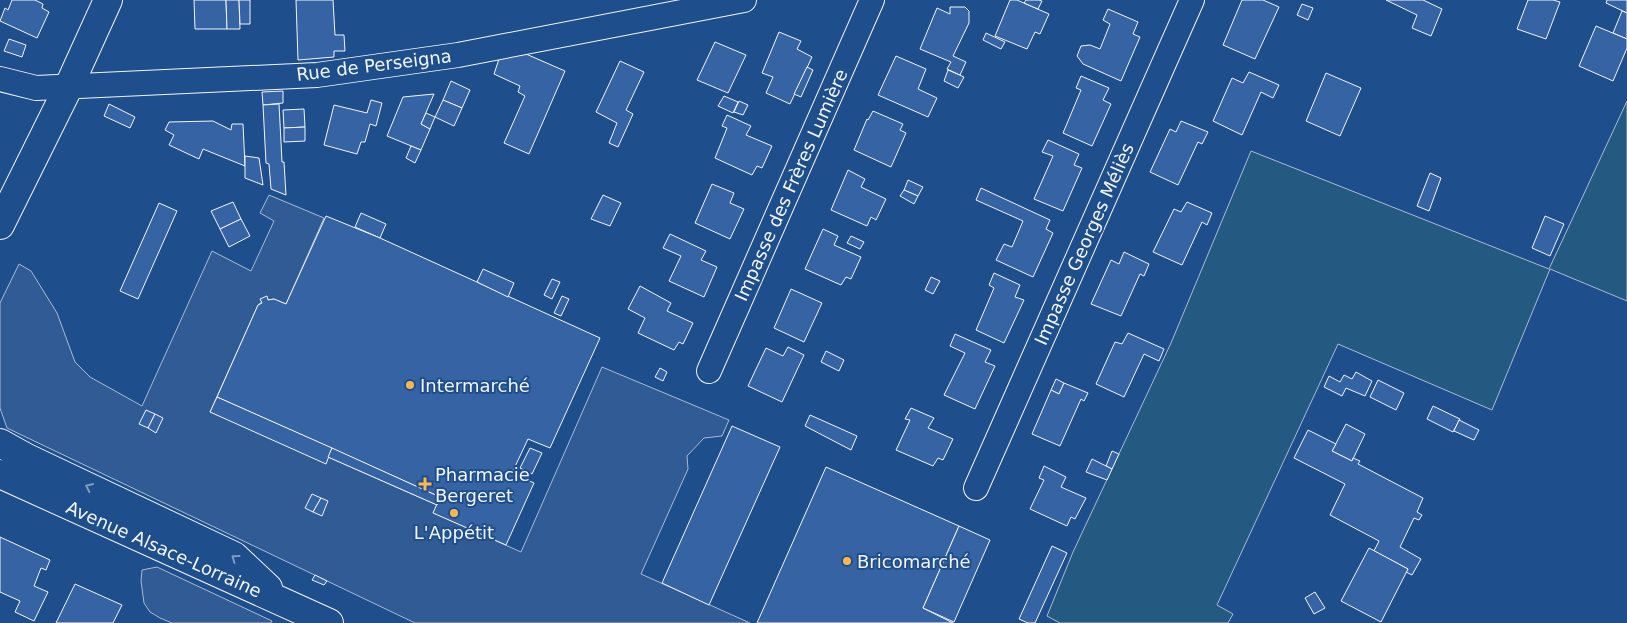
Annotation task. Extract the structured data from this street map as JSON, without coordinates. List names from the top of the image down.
{
  "streets": {
    "main road": ["Avenue Alsace-Lorraine"],
    "street": ["Rue de Perseigna", "Impasse des Frères Lumière", "Impasse Georges Méliès"]
  },
  "places": {
    "other": ["Intermarché", "L'Appétit", "Bricomarché"],
    "health": ["Pharmacie Bergeret"]
  }
}
